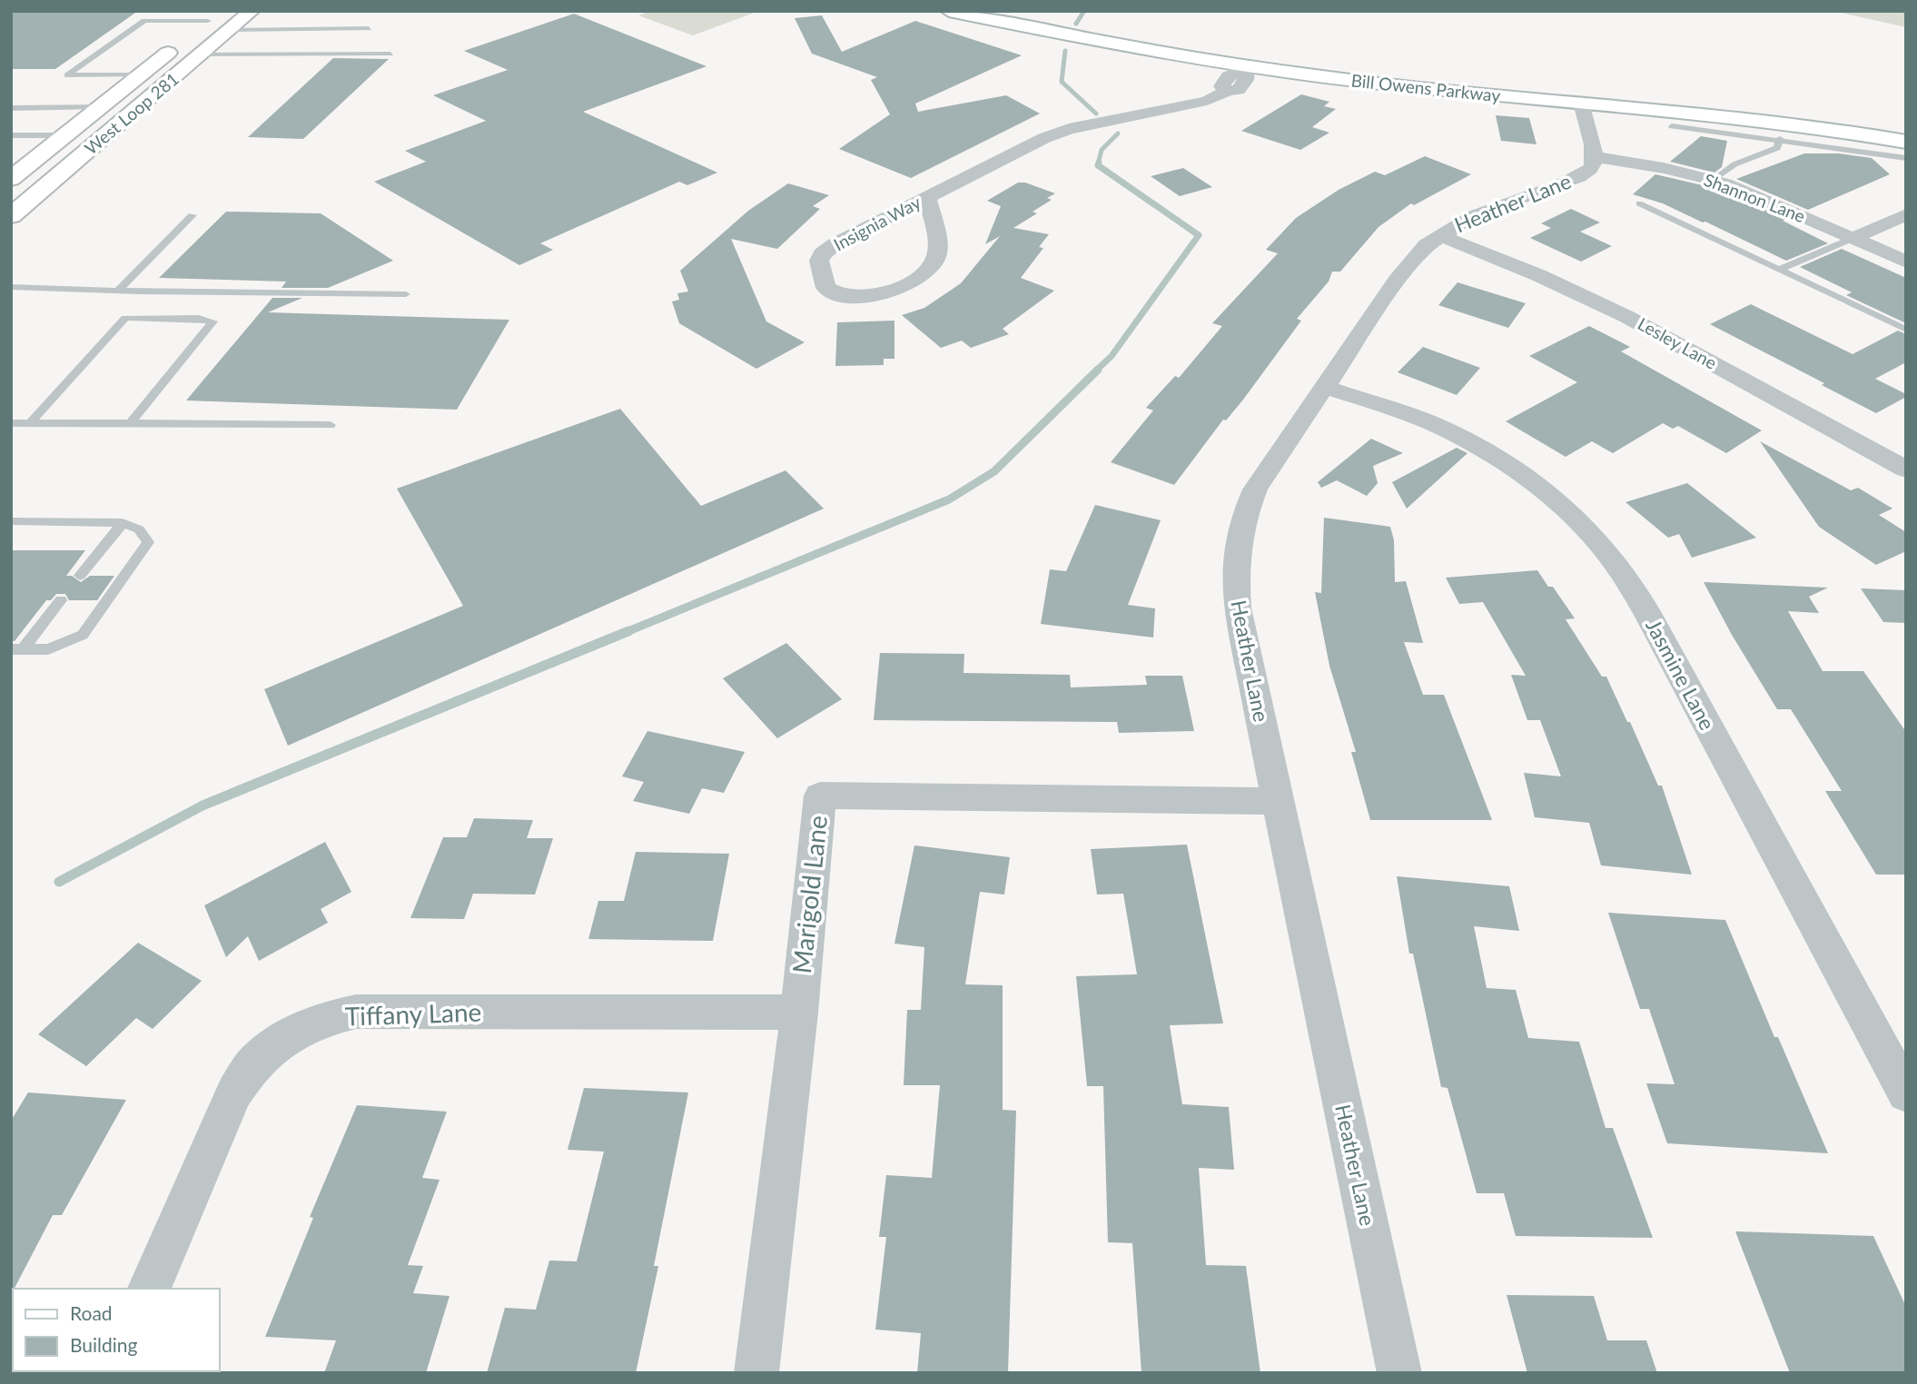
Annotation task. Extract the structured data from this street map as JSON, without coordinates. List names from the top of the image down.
{
  "streets": {
    "main road": ["Bill Owens Parkway", "West Loop 281"],
    "street": [
      "Shannon Lane",
      "Heather Lane",
      "Insignia Way",
      "Lesley Lane",
      "Jasmine Lane",
      "Marigold Lane",
      "Tiffany Lane"
    ]
  },
  "crossings": [
    ["Bill Owens Parkway", "Insignia Way"],
    ["Shannon Lane", "Heather Lane"],
    ["Heather Lane", "Lesley Lane"],
    ["Heather Lane", "Jasmine Lane"],
    ["Heather Lane", "Marigold Lane"],
    ["Marigold Lane", "Tiffany Lane"]
  ],
  "legend": ["Road", "Building"]
}
